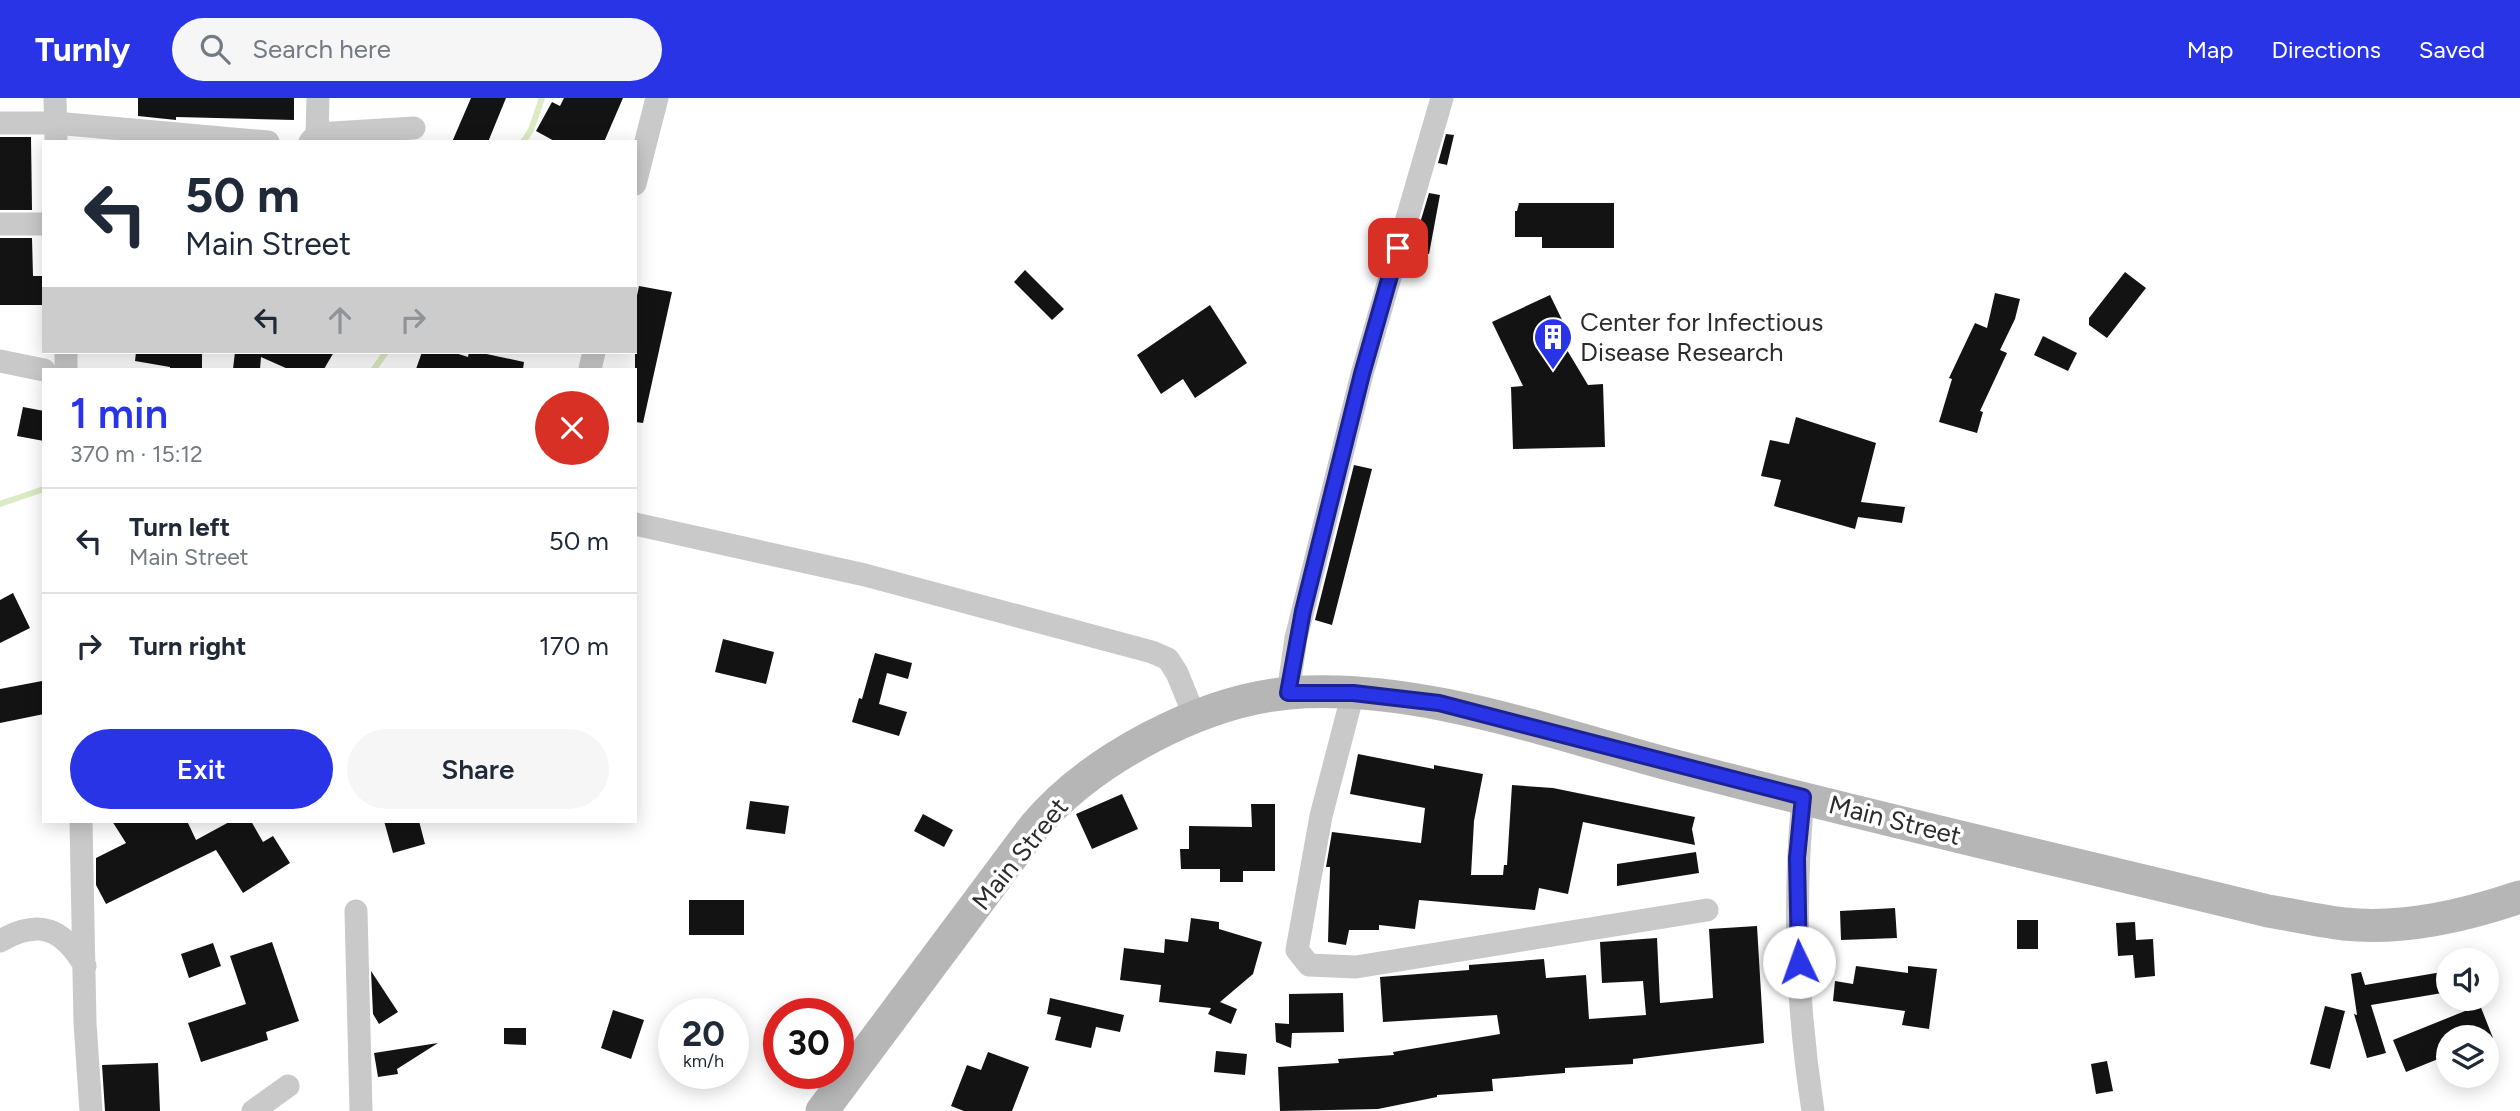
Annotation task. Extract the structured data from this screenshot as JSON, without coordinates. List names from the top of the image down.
{
  "streets": {
    "main road": ["Main Street"]
  },
  "places": {
    "building": ["Center for Infectious Disease Research"]
  },
  "page": {
    "header": "Turnly",
    "search": "Search here",
    "nav": ["Map", "Directions", "Saved"],
    "turn": ["50 m", "Main Street"],
    "heading": ["1 min", "370 m · 15:12"],
    "list": [
      {
        "name": "Turn left",
        "note": "Main Street",
        "value": "50 m"
      },
      {
        "name": "Turn right",
        "value": "170 m"
      }
    ],
    "buttons": ["Exit", "Share"],
    "speed": "20 km/h",
    "limit": "30"
  }
}
